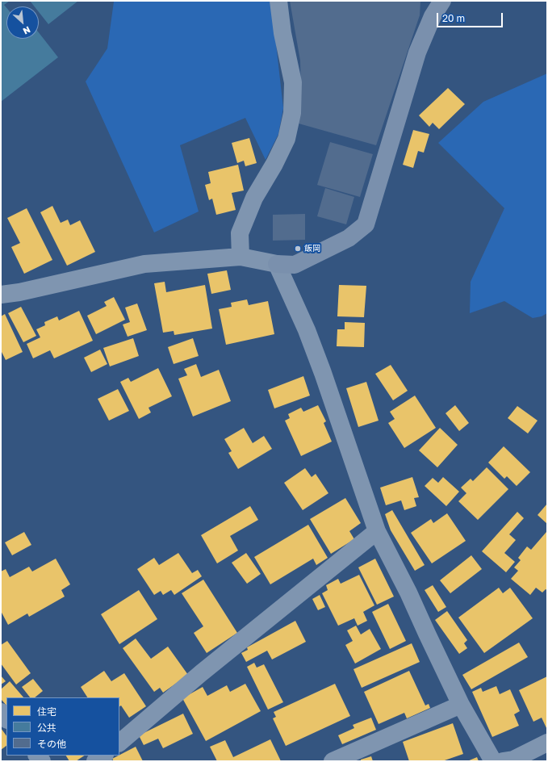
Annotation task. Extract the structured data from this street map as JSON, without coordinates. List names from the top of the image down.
{
  "places": ["飯岡"],
  "legend": ["住宅", "公共", "その他"],
  "scale_bar": "20 m",
  "north": "bottom right"
}
